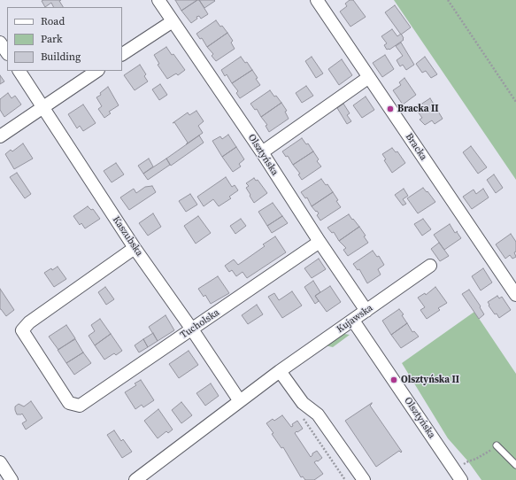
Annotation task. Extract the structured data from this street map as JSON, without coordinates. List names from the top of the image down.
{
  "streets": {
    "street": [
      "Bracka",
      "Olsztyńska",
      "Kaszubska",
      "Kujawska",
      "Tucholska"
    ]
  },
  "crossings": [
    ["Olsztyńska", "Kujawska"],
    ["Olsztyńska", "Tucholska"],
    ["Kaszubska", "Kujawska"],
    ["Kaszubska", "Tucholska"]
  ],
  "places": ["Bracka II", "Olsztyńska II"],
  "legend": ["Road", "Park", "Building"]
}
